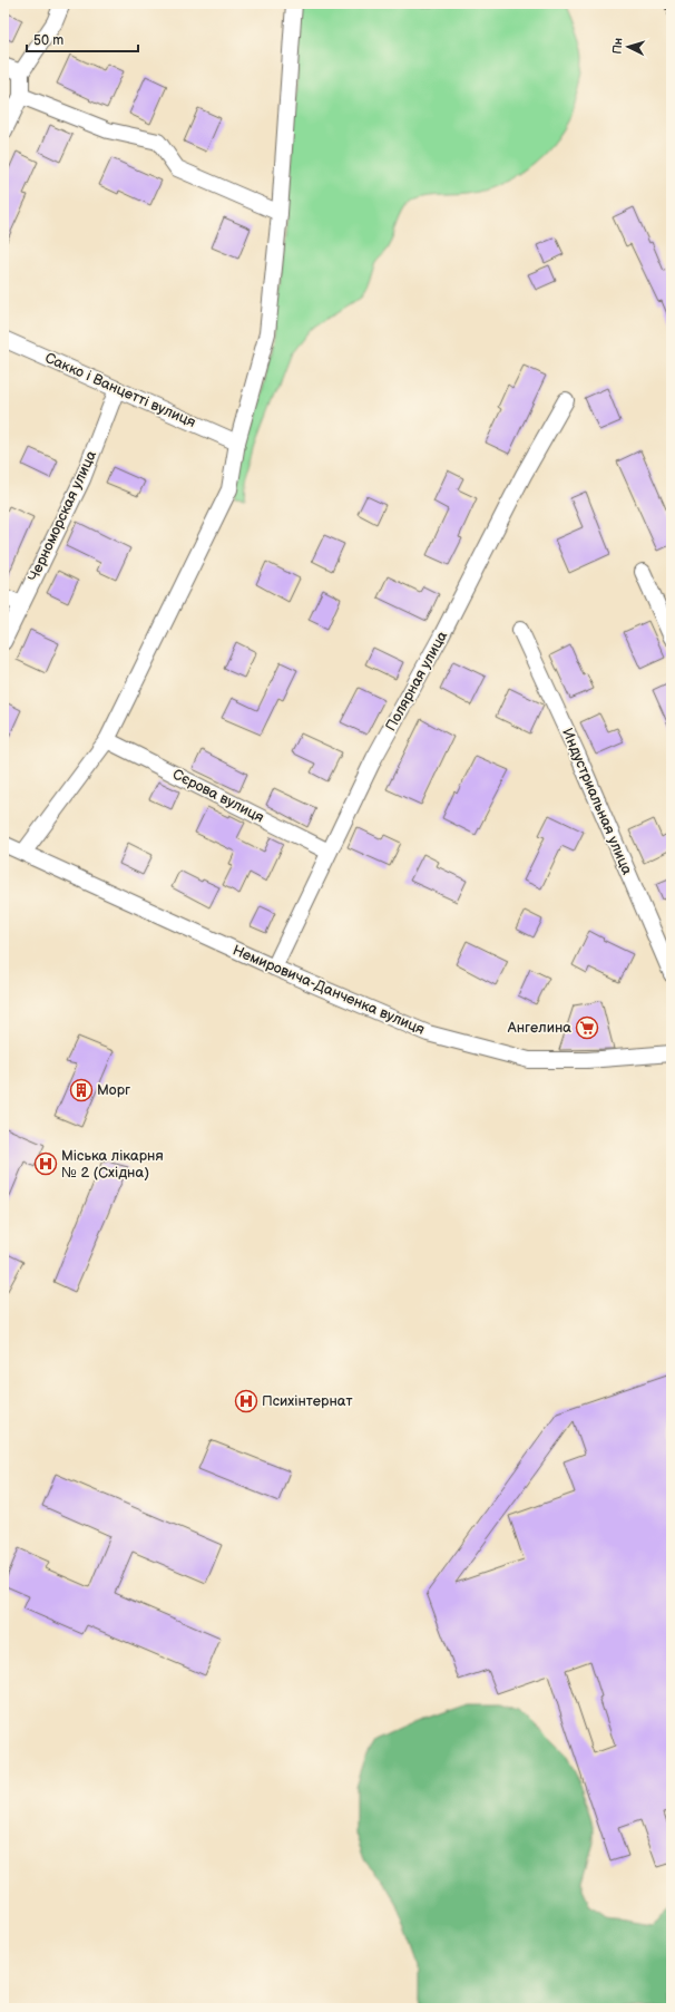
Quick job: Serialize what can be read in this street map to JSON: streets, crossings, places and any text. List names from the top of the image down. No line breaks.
{"streets":{"street":["Сакко і Ванцетті вулиця","Черноморская улица","Полярная улица","Сєрова вулиця","Индустриальная улица","Немировича-Данченка вулиця"]},"crossings":[["Сакко і Ванцетті вулиця","Черноморская улица"],["Полярная улица","Сєрова вулиця"],["Полярная улица","Немировича-Данченка вулиця"]],"places":{"supermarket":["Ангелина"],"building":["Морг"],"hospital":["Міська лікарня № 2 (Східна)","Психінтернат"]},"scale_bar":"50 m","north":"left"}
